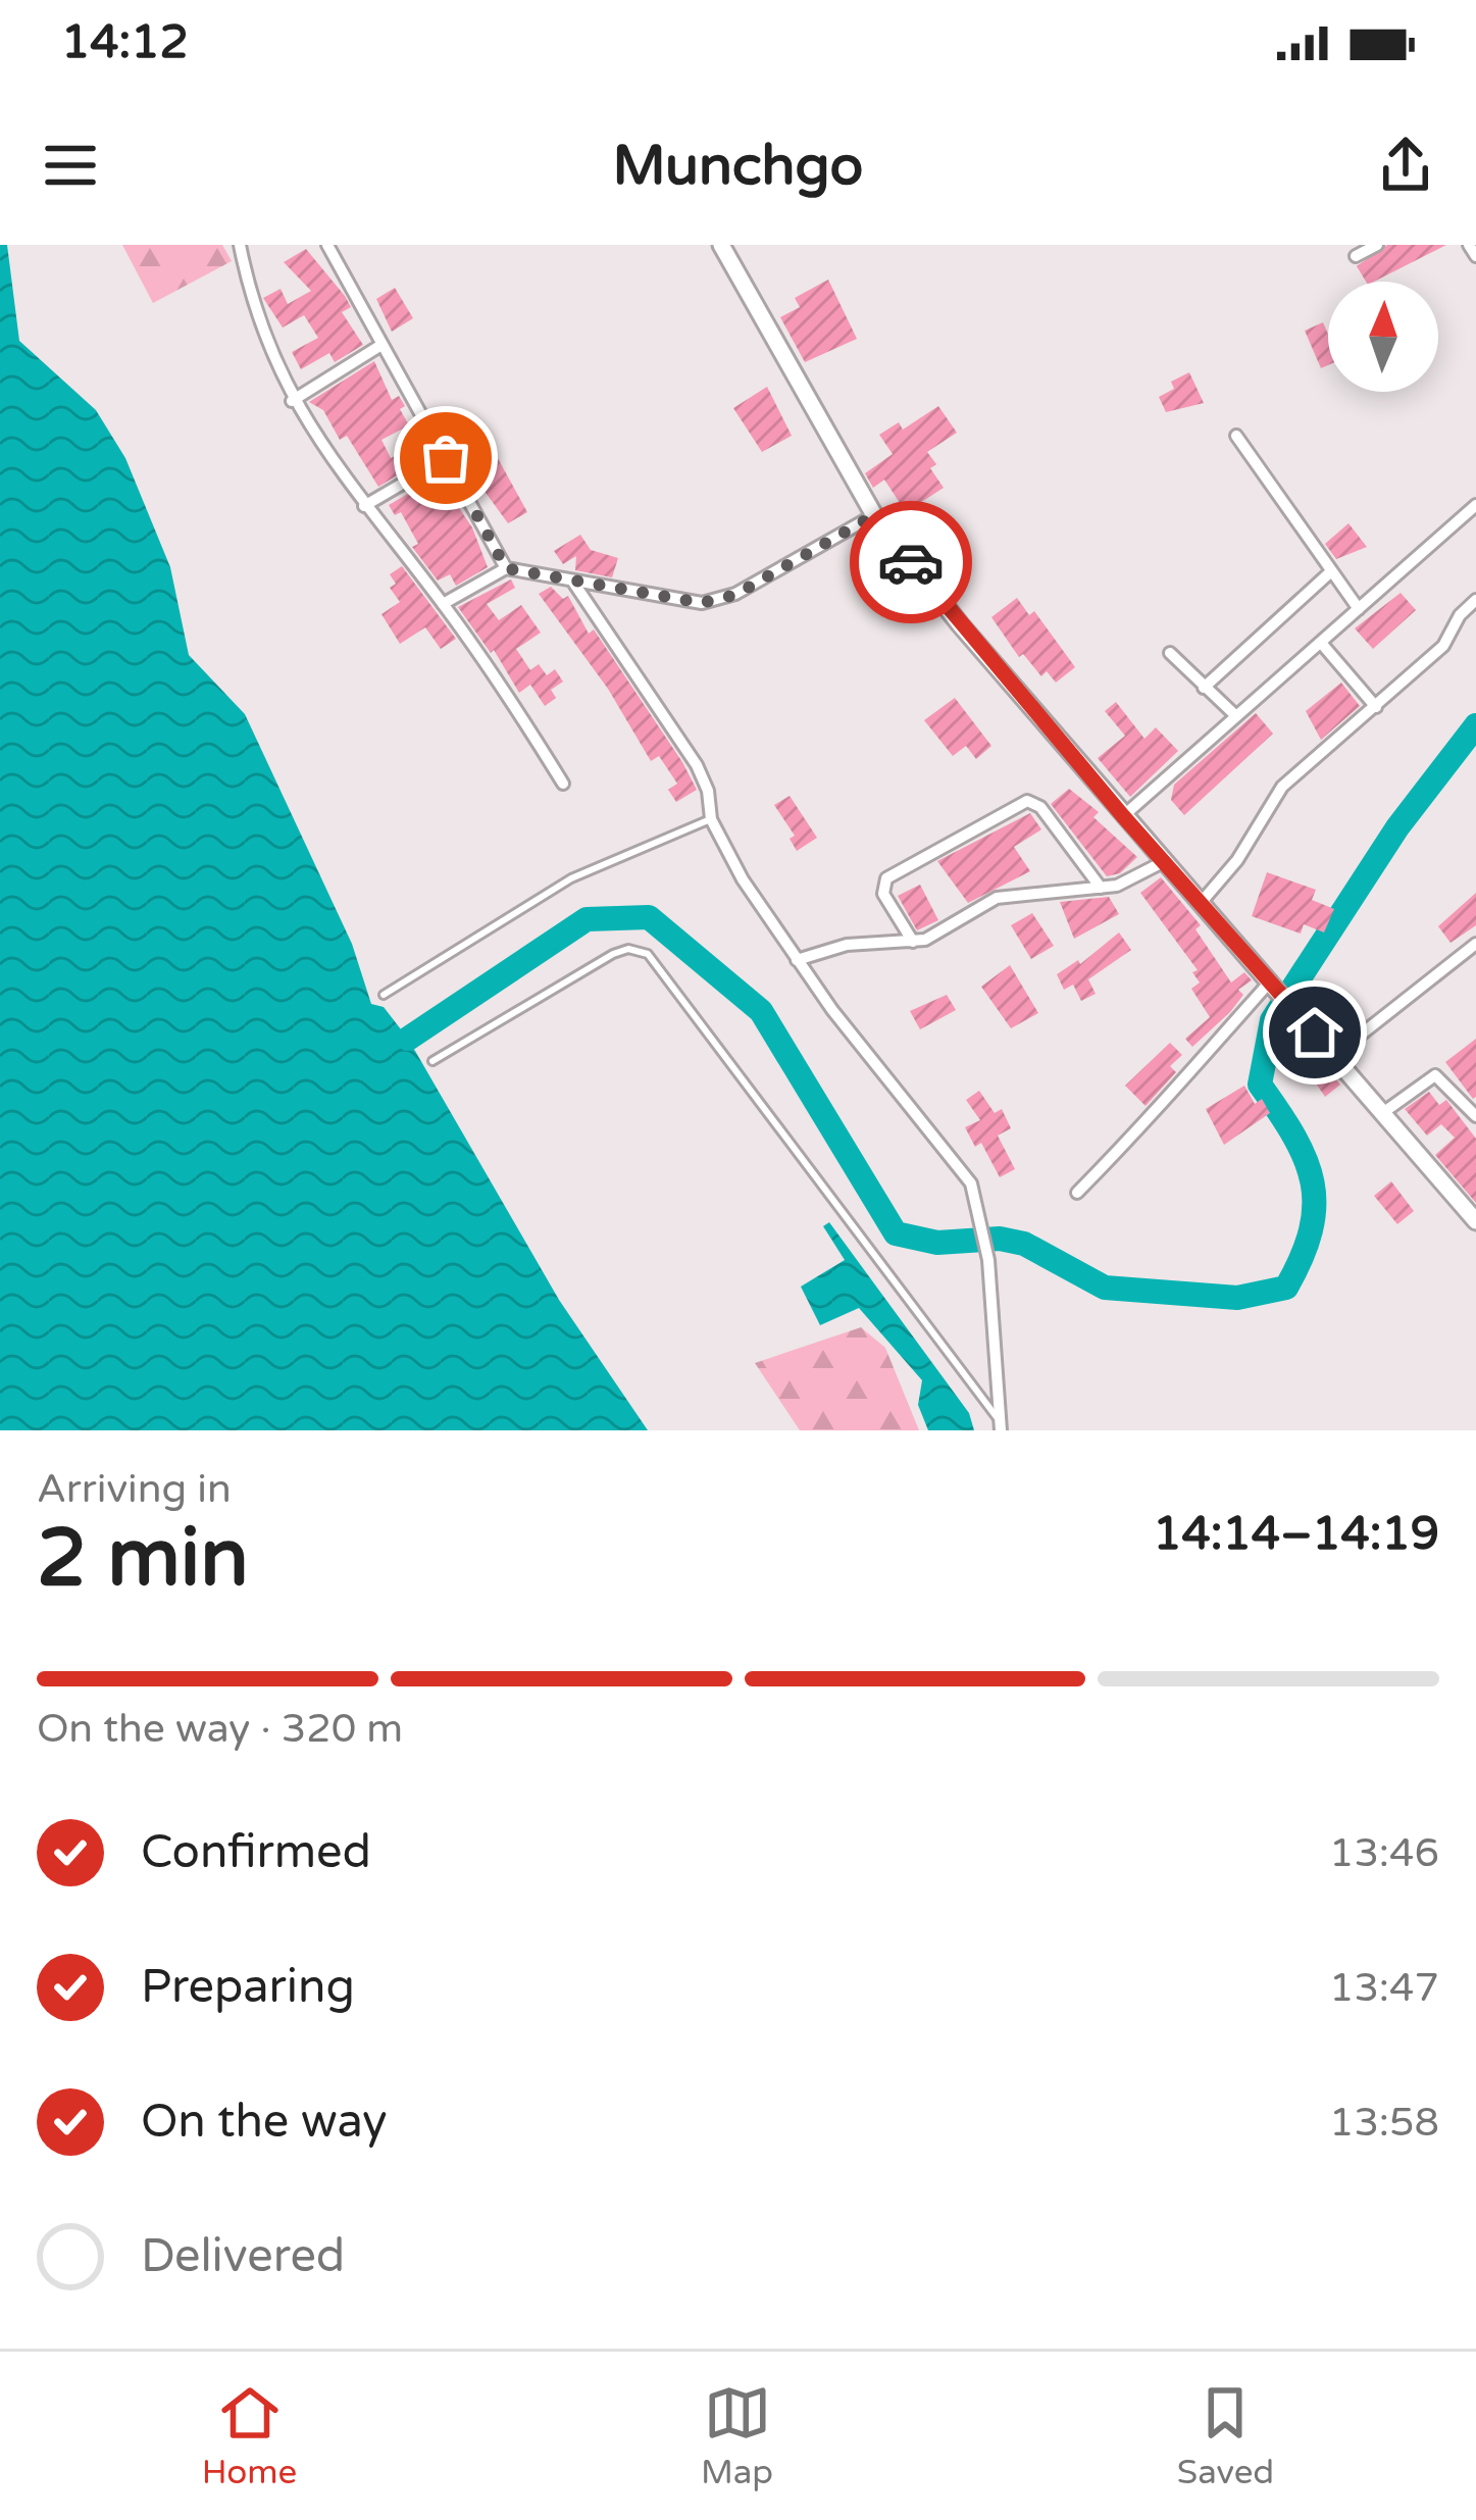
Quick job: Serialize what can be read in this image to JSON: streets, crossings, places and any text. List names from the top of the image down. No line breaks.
{"north":"top","page":{"status":"14:12","header":"Munchgo","heading":["2 min","Arriving in","14:14–14:19"],"bar":"On the way · 320 m","list":[["Confirmed","13:46"],["Preparing","13:47"],["On the way","13:58"],"Delivered"],"tabs":["Home","Map","Saved"]}}
